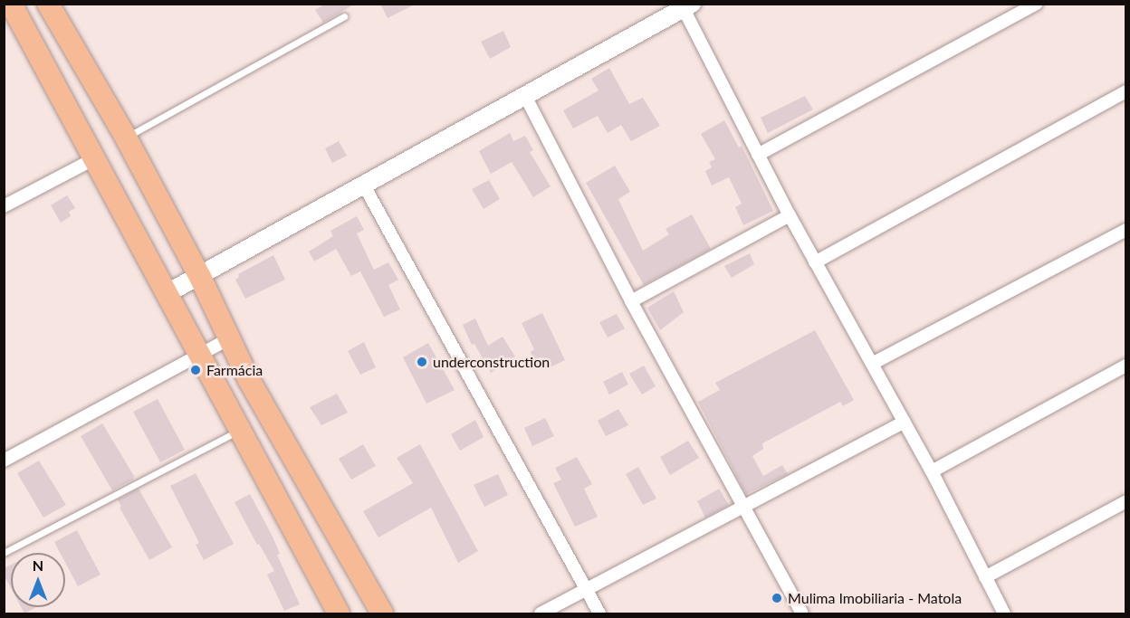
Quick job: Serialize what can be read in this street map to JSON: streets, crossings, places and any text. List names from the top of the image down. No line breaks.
{"places":["underconstruction","Farmácia","Mulima Imobiliaria - Matola"],"north":"top"}
